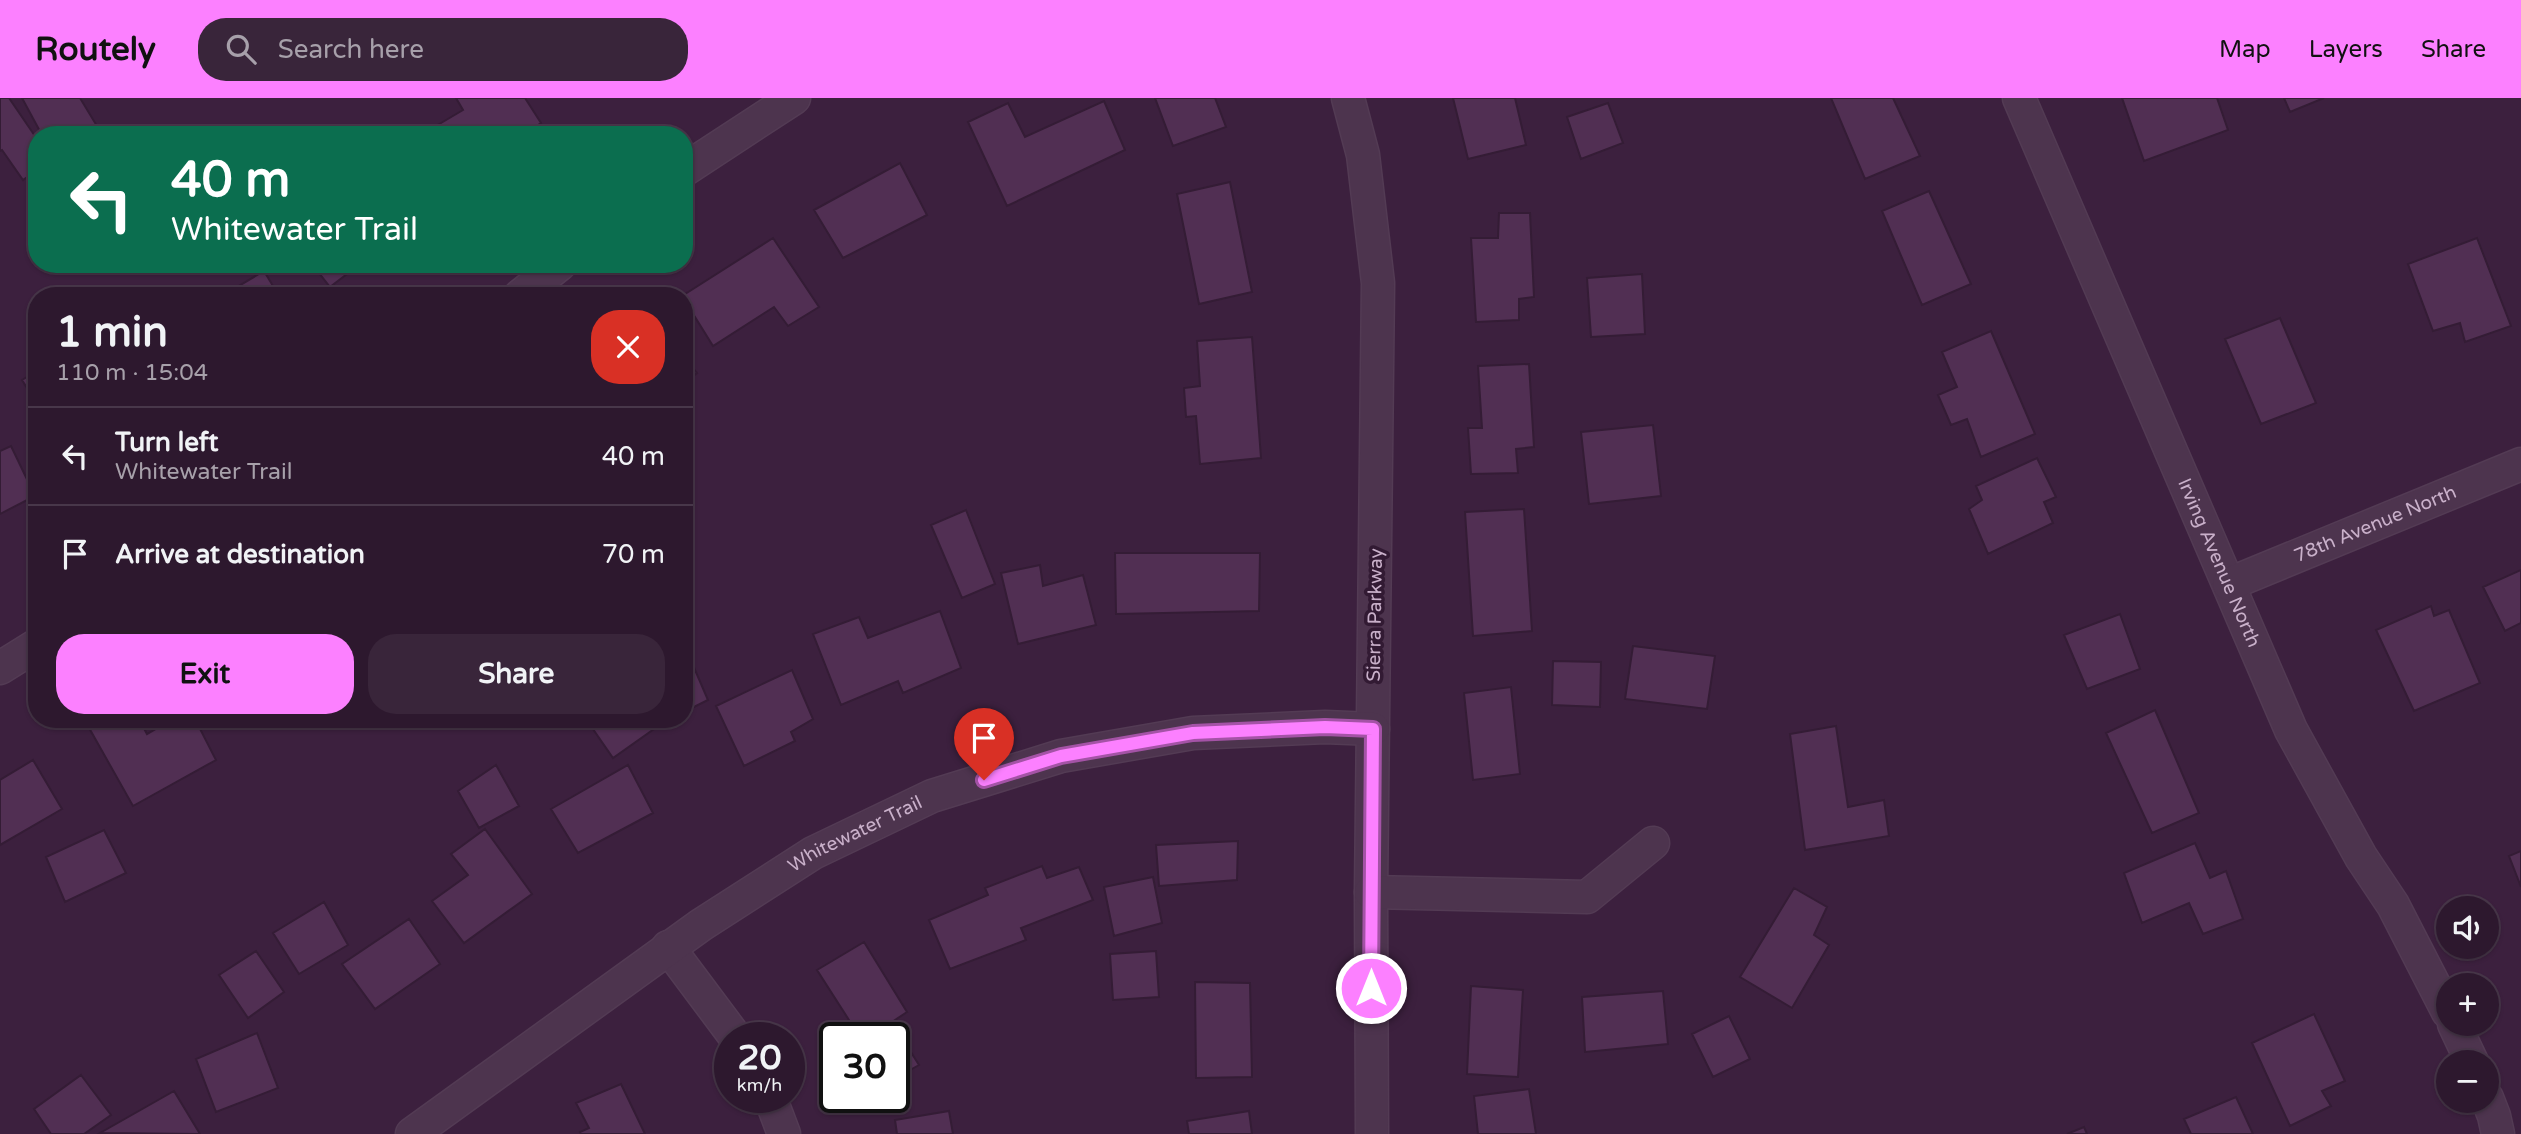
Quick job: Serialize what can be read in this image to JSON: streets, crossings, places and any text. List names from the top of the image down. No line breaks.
{"streets":{"street":["78th Avenue North","Irving Avenue North","Sierra Parkway","Whitewater Trail"]},"crossings":[["78th Avenue North","Irving Avenue North"],["Sierra Parkway","Whitewater Trail"]],"page":{"header":"Routely","search":"Search here","nav":["Map","Layers","Share"],"turn":["40 m","Whitewater Trail"],"heading":["1 min","110 m · 15:04"],"list":[{"name":"Turn left","note":"Whitewater Trail","value":"40 m"},{"name":"Arrive at destination","value":"70 m"}],"buttons":["Exit","Share"],"map_buttons":["+","−"],"speed":"20 km/h","limit":"30"}}
